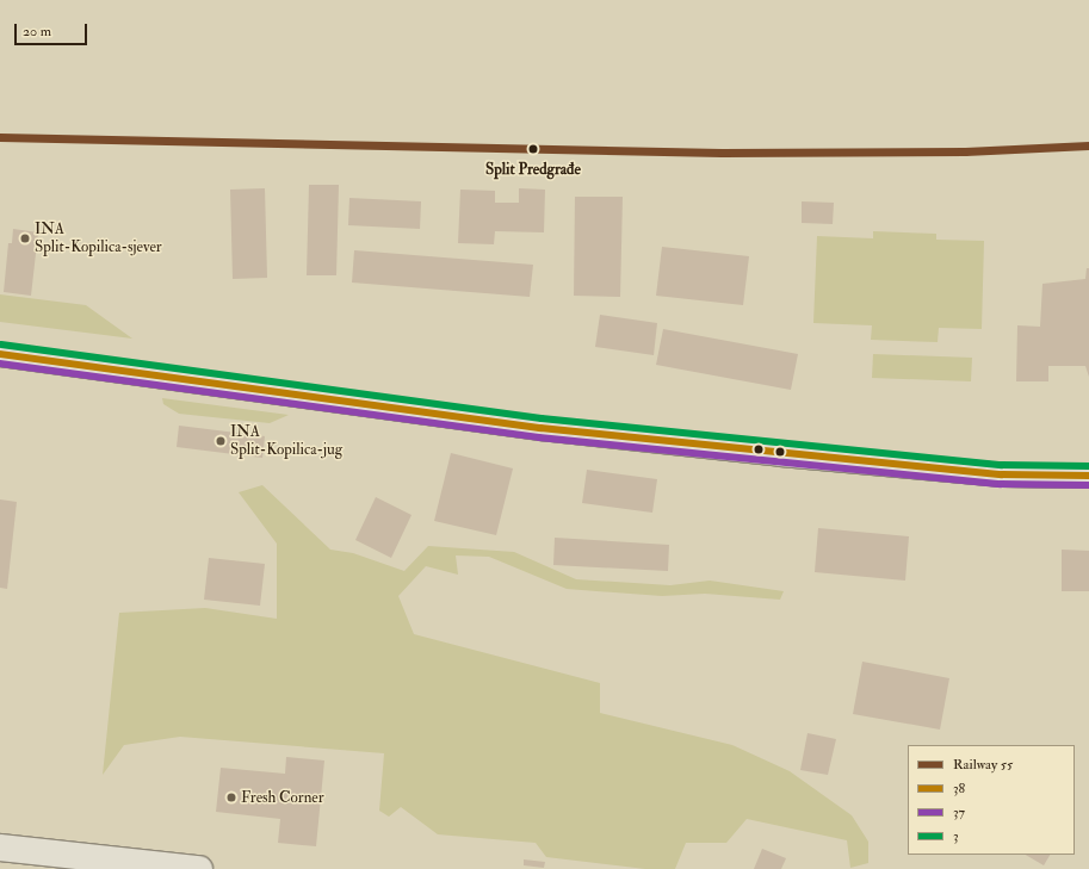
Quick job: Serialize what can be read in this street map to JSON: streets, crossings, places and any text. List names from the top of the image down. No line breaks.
{"places":["Split Predgrađe","INA Split-Kopilica-sjever","INA Split-Kopilica-jug","Fresh Corner"],"lines":["rail line 55","transit line 3","transit line 38","transit line 37"],"legend":["Railway 55","38","37","3"],"scale_bar":"20 m"}
